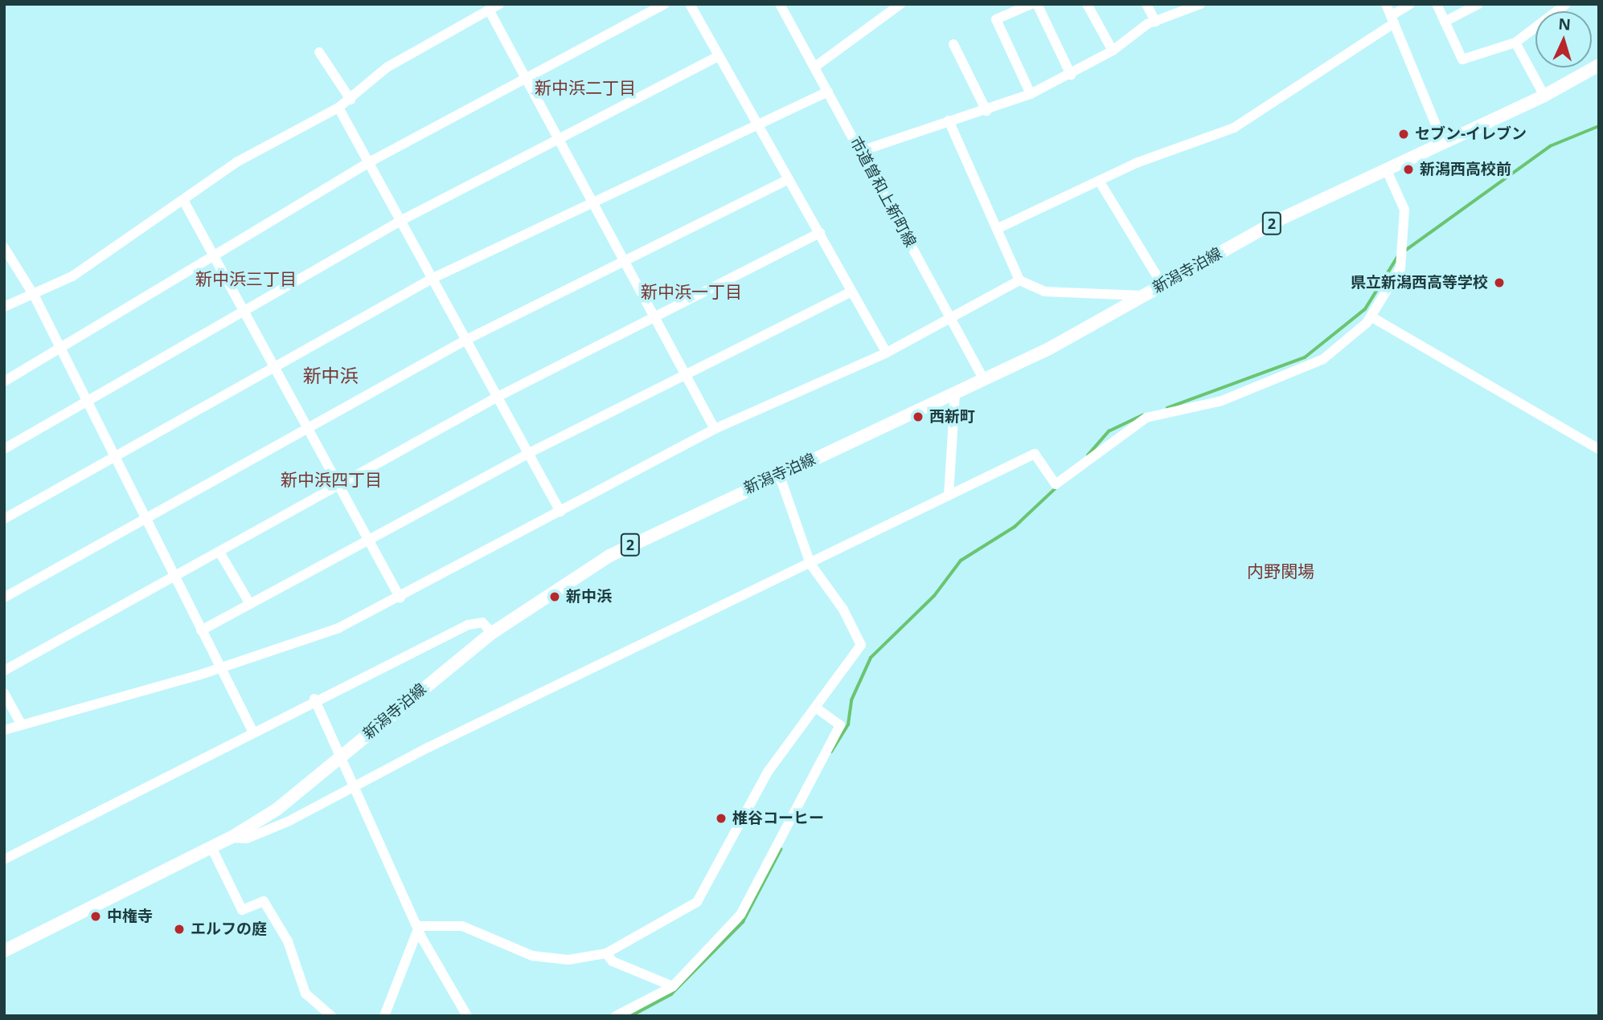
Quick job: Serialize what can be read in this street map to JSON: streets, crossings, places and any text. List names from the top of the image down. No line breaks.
{"streets":{"main road":["2","新潟寺泊線"],"street":["市道曽和上新町線"]},"crossings":[["市道曽和上新町線","新潟寺泊線"]],"districts":["新中浜二丁目","新中浜三丁目","新中浜一丁目","新中浜","新中浜四丁目","内野関場"],"places":["セブン-イレブン","新潟西高校前","県立新潟西高等学校","西新町","新中浜","椎谷コーヒー","中権寺","エルフの庭"],"north":"top"}
